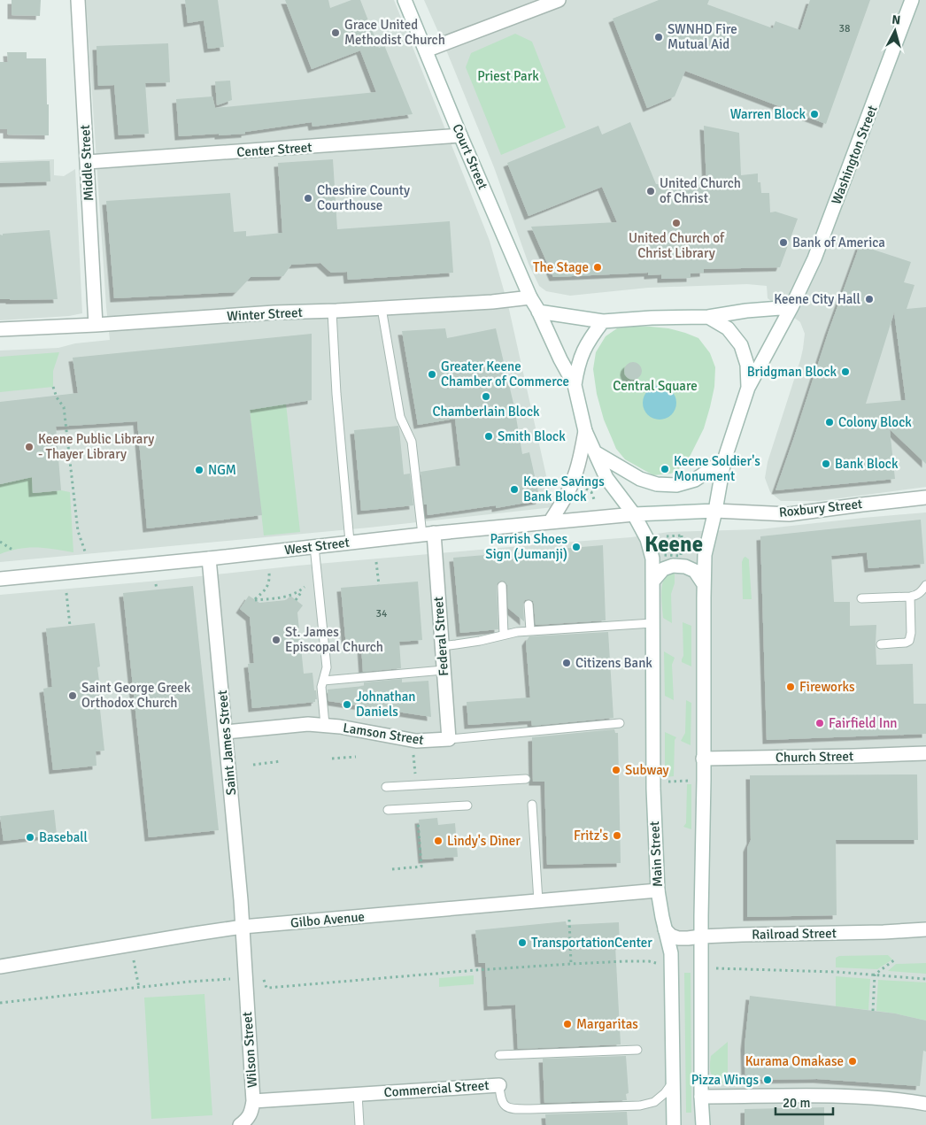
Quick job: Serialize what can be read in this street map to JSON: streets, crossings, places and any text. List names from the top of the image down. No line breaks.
{"streets":{"street":["Center Street","Washington Street","Court Street","Middle Street","Winter Street","Roxbury Street","West Street","Federal Street","Lamson Street","Saint James Street","Church Street","Main Street","Gilbo Avenue","Railroad Street","Wilson Street","Commercial Street"]},"crossings":[["Center Street","Court Street"],["Center Street","Middle Street"],["Court Street","Winter Street"],["Middle Street","Winter Street"],["West Street","Federal Street"],["West Street","Saint James Street"],["West Street","Main Street"],["Federal Street","Lamson Street"],["Lamson Street","Saint James Street"],["Saint James Street","Gilbo Avenue"],["Saint James Street","Wilson Street"],["Main Street","Gilbo Avenue"],["Main Street","Railroad Street"],["Main Street","Commercial Street"],["Wilson Street","Commercial Street"]],"districts":["Keene"],"parks":["Priest Park","Central Square"],"places":["Grace United Methodist Church","SWNHD Fire Mutual Aid","Warren Block","United Church of Christ","Cheshire County Courthouse","United Church of Christ Library","Bank of America","The Stage","Keene City Hall","Bridgman Block","Greater Keene Chamber of Commerce","Chamberlain Block","Colony Block","Smith Block","Keene Public Library - Thayer Library","Bank Block","Keene Soldier's Monument","NGM","Keene Savings Bank Block","Parrish Shoes Sign (Jumanji)","St. James Episcopal Church","Citizens Bank","Fireworks","Saint George Greek Orthodox Church","Johnathan Daniels","Fairfield Inn","Subway","Fritz's","Baseball","Lindy's Diner","TransportationCenter","Margaritas","Kurama Omakase","Pizza Wings"],"house_numbers":["38","34"],"scale_bar":"20 m","north":"top"}
